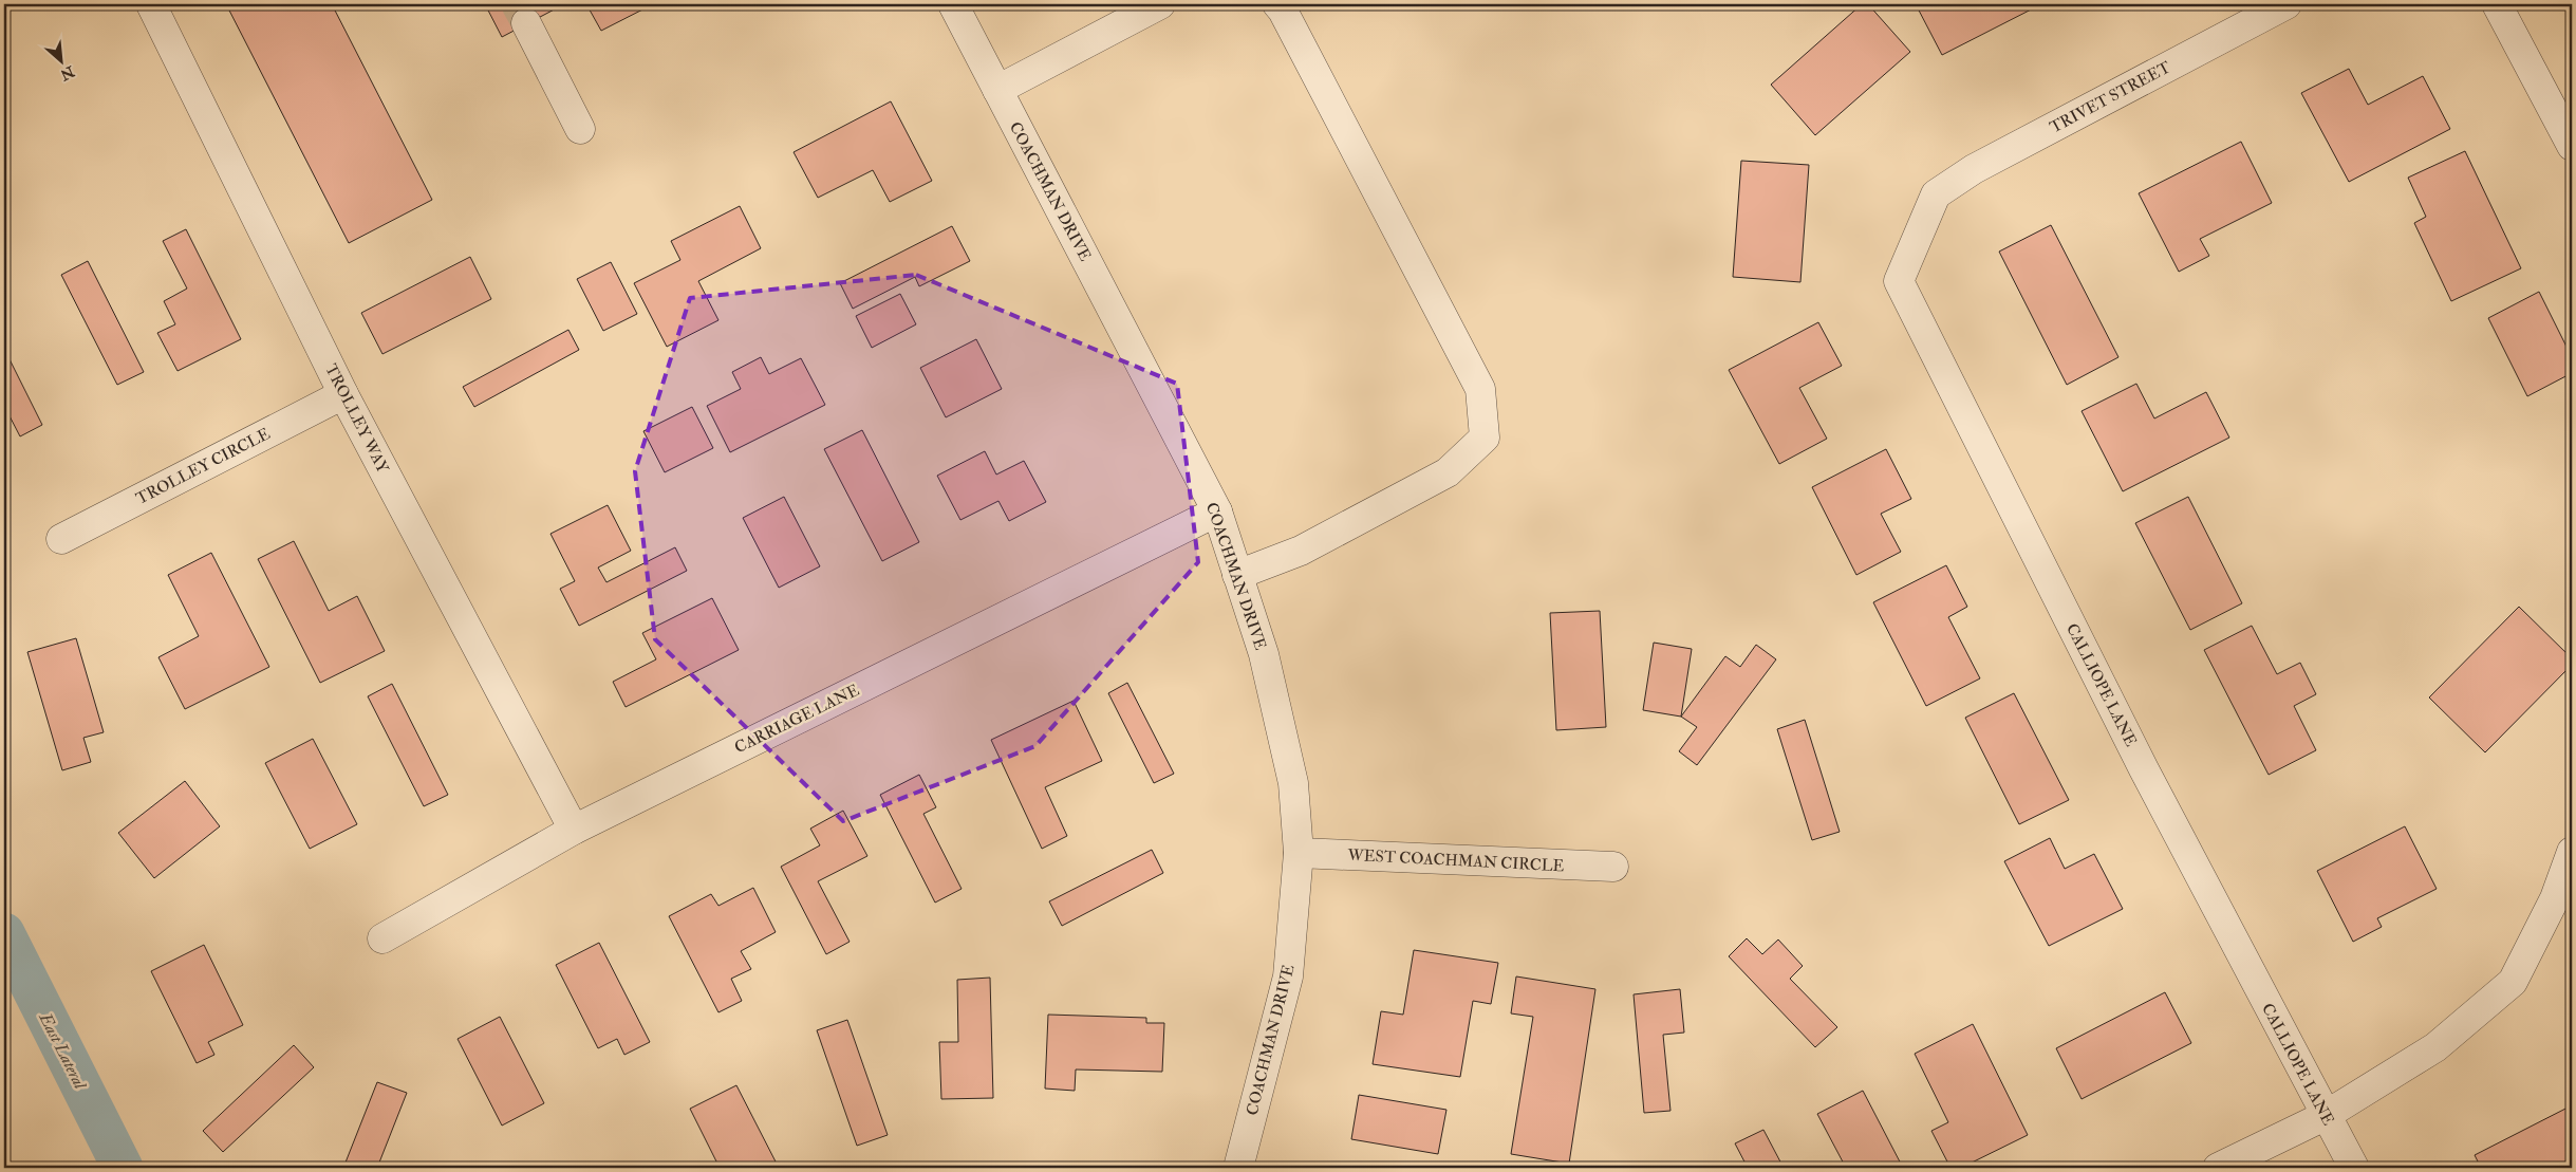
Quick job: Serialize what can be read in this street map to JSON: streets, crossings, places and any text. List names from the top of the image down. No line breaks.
{"streets":{"street":["TRIVET STREET","COACHMAN DRIVE","TROLLEY WAY","TROLLEY CIRCLE","CALLIOPE LANE","CARRIAGE LANE","WEST COACHMAN CIRCLE"]},"crossings":[["TRIVET STREET","CALLIOPE LANE"],["COACHMAN DRIVE","CARRIAGE LANE"],["COACHMAN DRIVE","WEST COACHMAN CIRCLE"],["TROLLEY WAY","TROLLEY CIRCLE"],["TROLLEY WAY","CARRIAGE LANE"]],"water":["East Lateral"],"north":"bottom right"}
